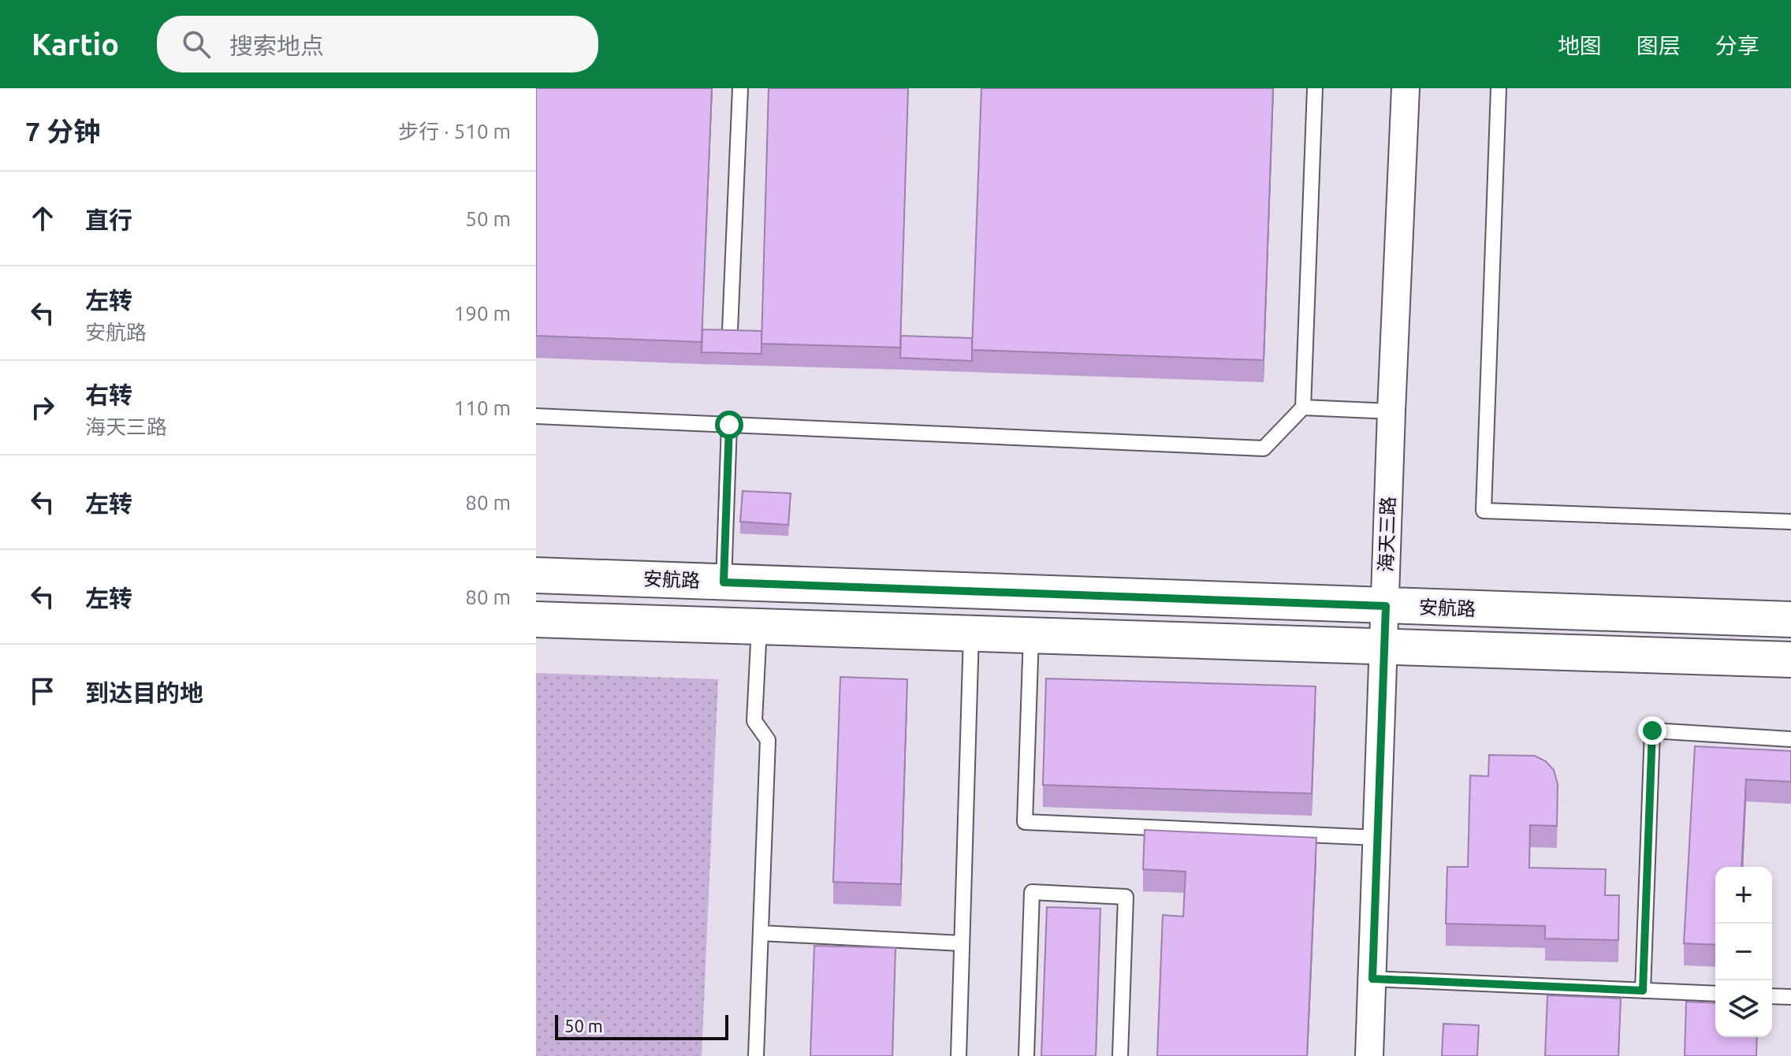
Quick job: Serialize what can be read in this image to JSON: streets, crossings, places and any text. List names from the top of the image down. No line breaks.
{"streets":{"street":["海天三路","安航路"]},"crossings":[["海天三路","安航路"]],"scale_bar":"50 m","page":{"header":"Kartio","search":"搜索地点","nav":["地图","图层","分享"],"heading":["7 分钟","步行 · 510 m"],"list":[["直行","50 m"],["左转","安航路","190 m"],["右转","海天三路","110 m"],["左转","80 m"],["左转","80 m"],"到达目的地"],"map_buttons":["+","−"],"scale":"50 m"}}
